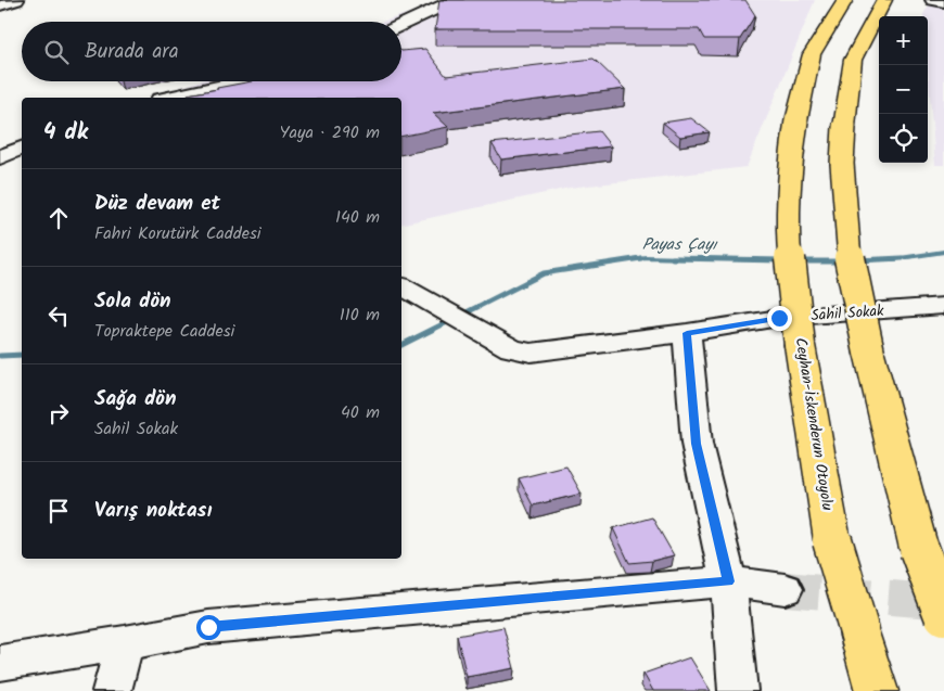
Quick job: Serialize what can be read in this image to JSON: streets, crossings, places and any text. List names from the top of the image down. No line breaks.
{"streets":{"highway":["Ceyhan-İskenderun Otoyolu"],"street":["Sahil Sokak"]},"water":["Payas Çayı"],"page":{"map_buttons":["+","−"],"search":"Burada ara","heading":["4 dk","Yaya · 290 m"],"list":[["Düz devam et","Fahri Korutürk Caddesi","140 m"],["Sola dön","Topraktepe Caddesi","110 m"],["Sağa dön","Sahil Sokak","40 m"],"Varış noktası"]}}
